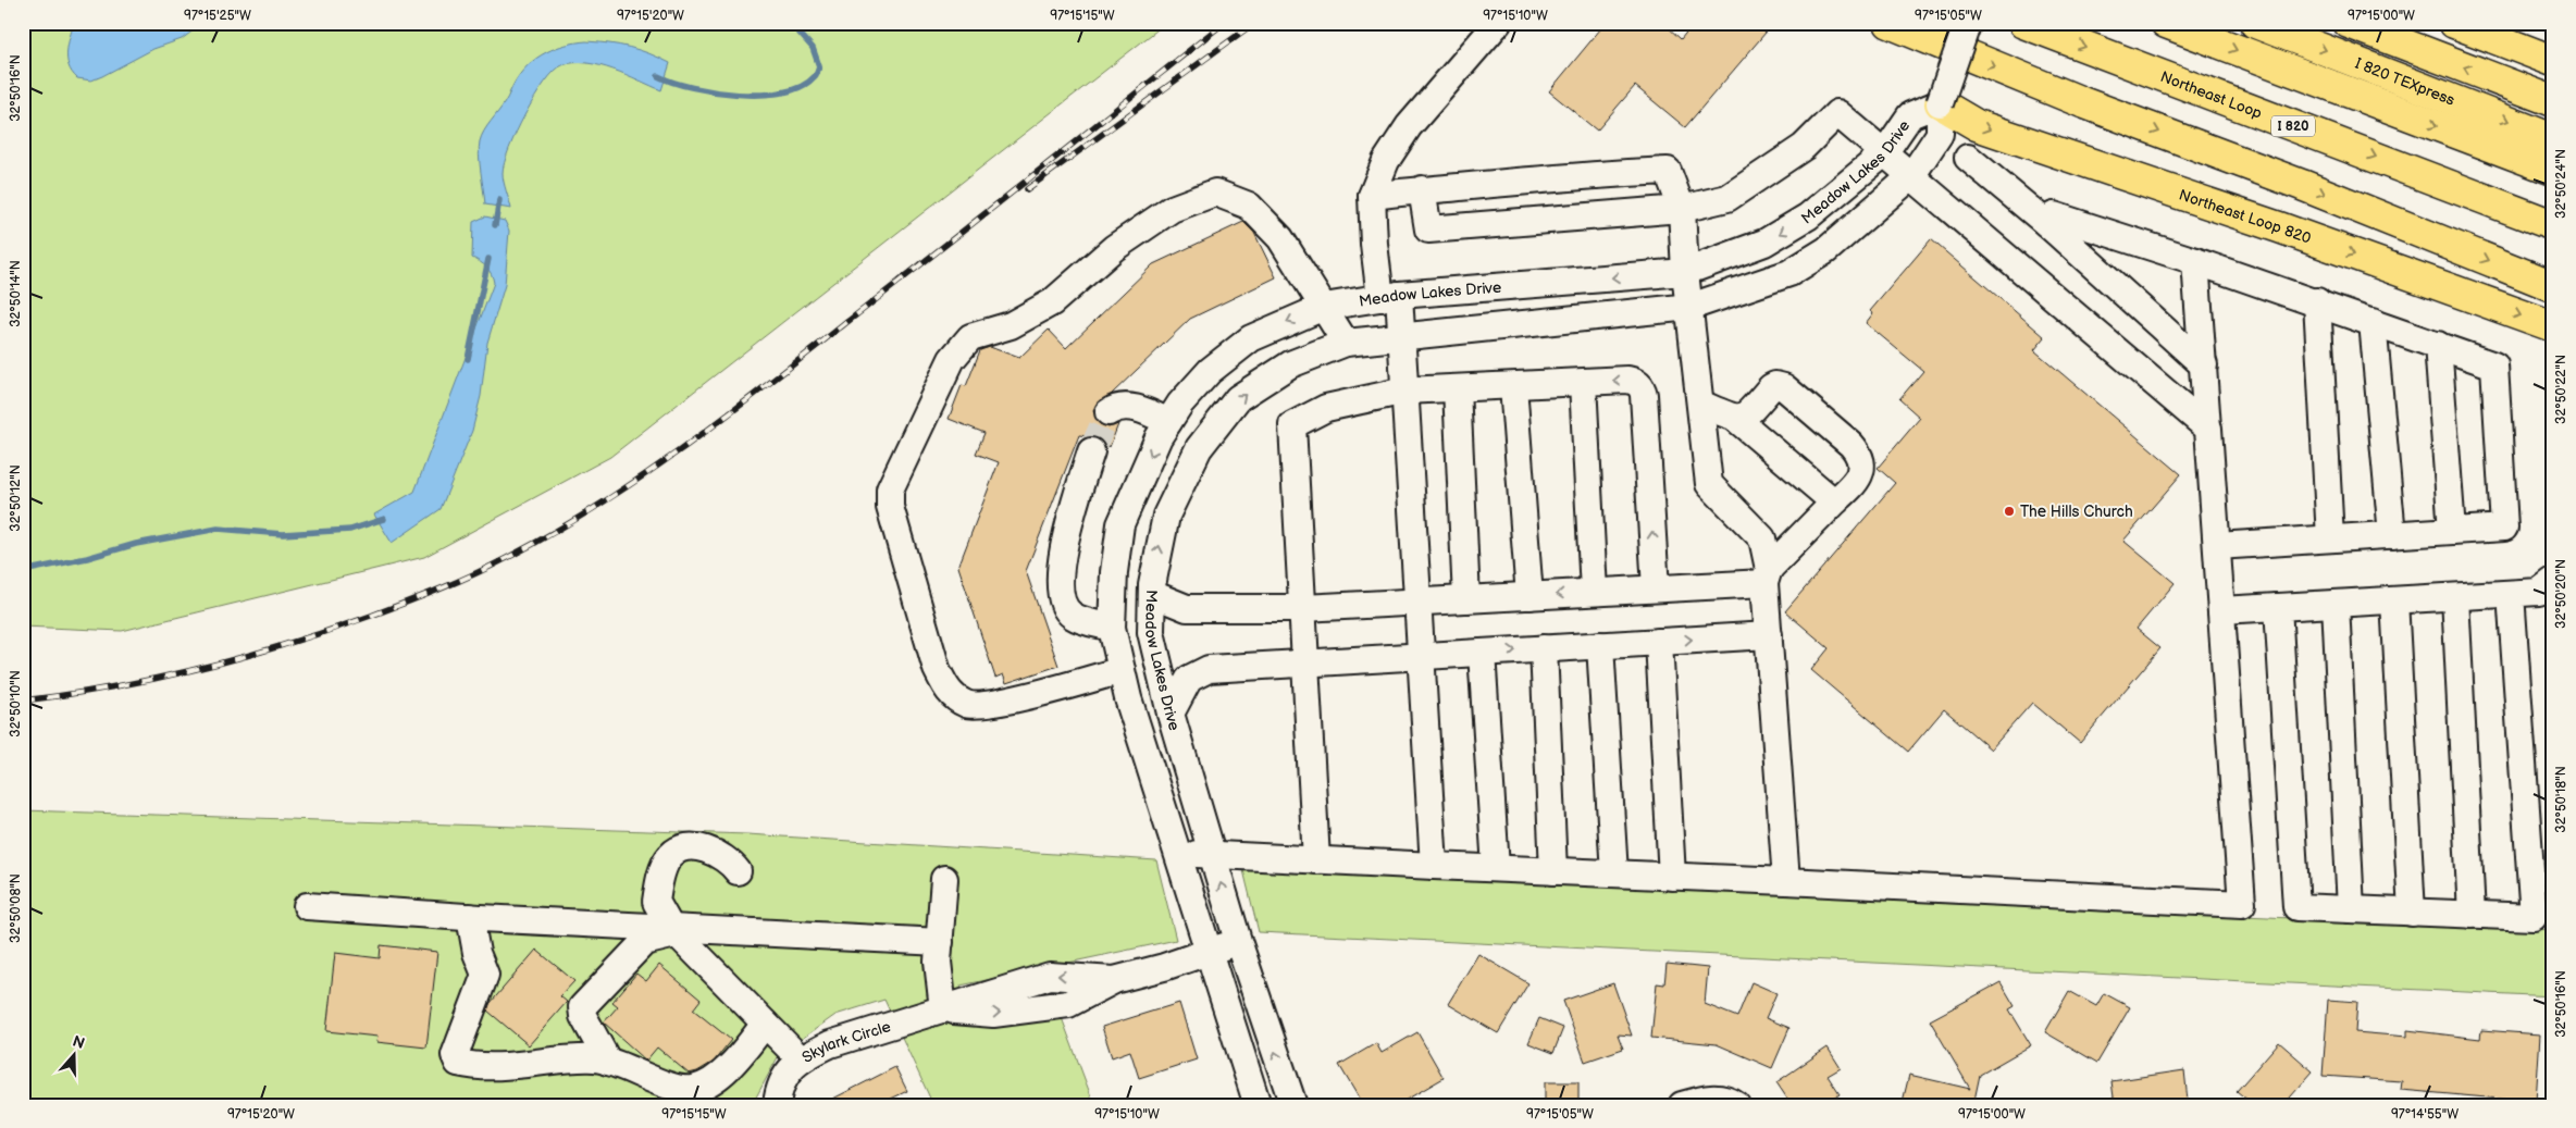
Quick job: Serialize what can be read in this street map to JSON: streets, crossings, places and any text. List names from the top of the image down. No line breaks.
{"streets":{"main road":["I 820 TEXpress","Northeast Loop","I 820","Northeast Loop 820"],"street":["Meadow Lakes Drive","Skylark Circle"]},"crossings":[["Meadow Lakes Drive","Northeast Loop 820"],["Meadow Lakes Drive","Skylark Circle"]],"places":["The Hills Church"],"north":"top","coordinates":["97°15'25\"W","97°15'20\"W","97°15'15\"W","97°15'10\"W","97°15'05\"W","97°15'00\"W","32°50'16\"N","32°50'24\"N","32°50'14\"N","32°50'22\"N","32°50'12\"N","32°50'20\"N","32°50'10\"N","32°50'18\"N","32°50'08\"N","97°14'55\"W"]}
